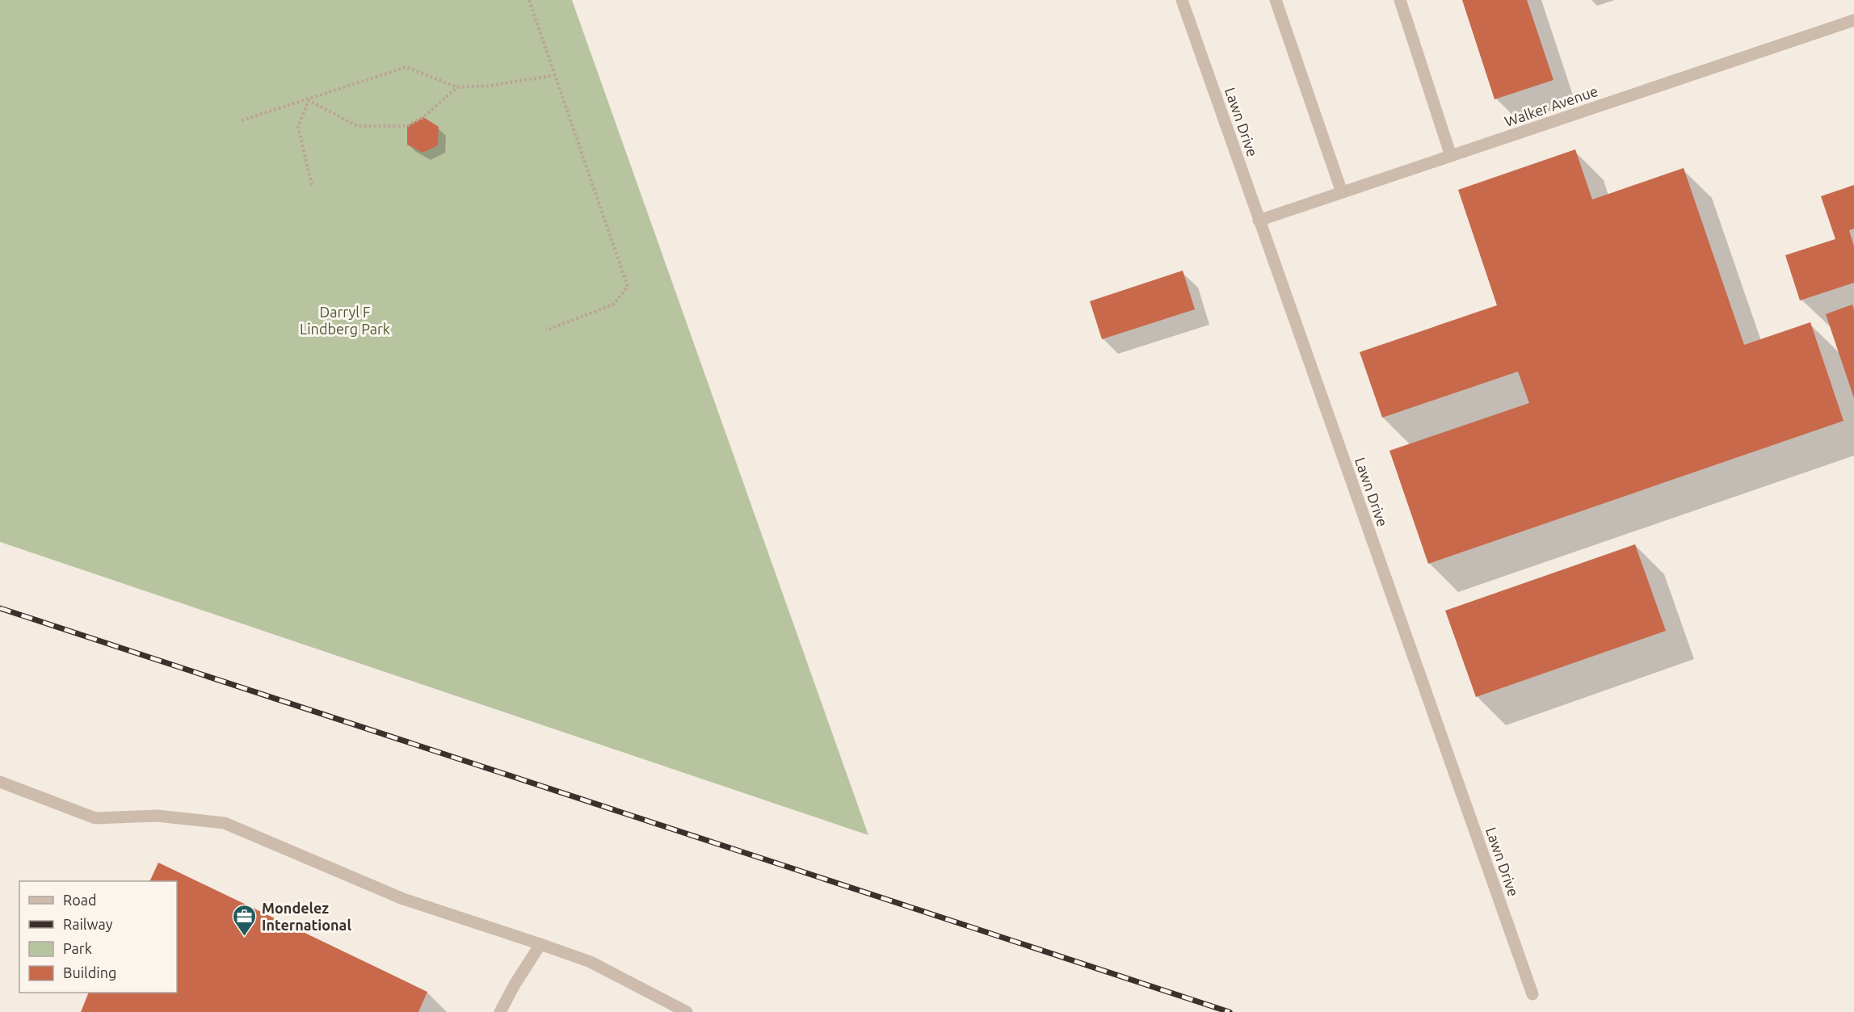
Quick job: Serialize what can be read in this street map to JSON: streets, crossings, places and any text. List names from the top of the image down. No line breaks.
{"streets":{"street":["Walker Avenue","Lawn Drive"]},"crossings":[["Walker Avenue","Lawn Drive"]],"parks":["Darryl F Lindberg Park"],"places":{"office":["Mondelez International"]},"legend":["Road","Railway","Park","Building"]}
